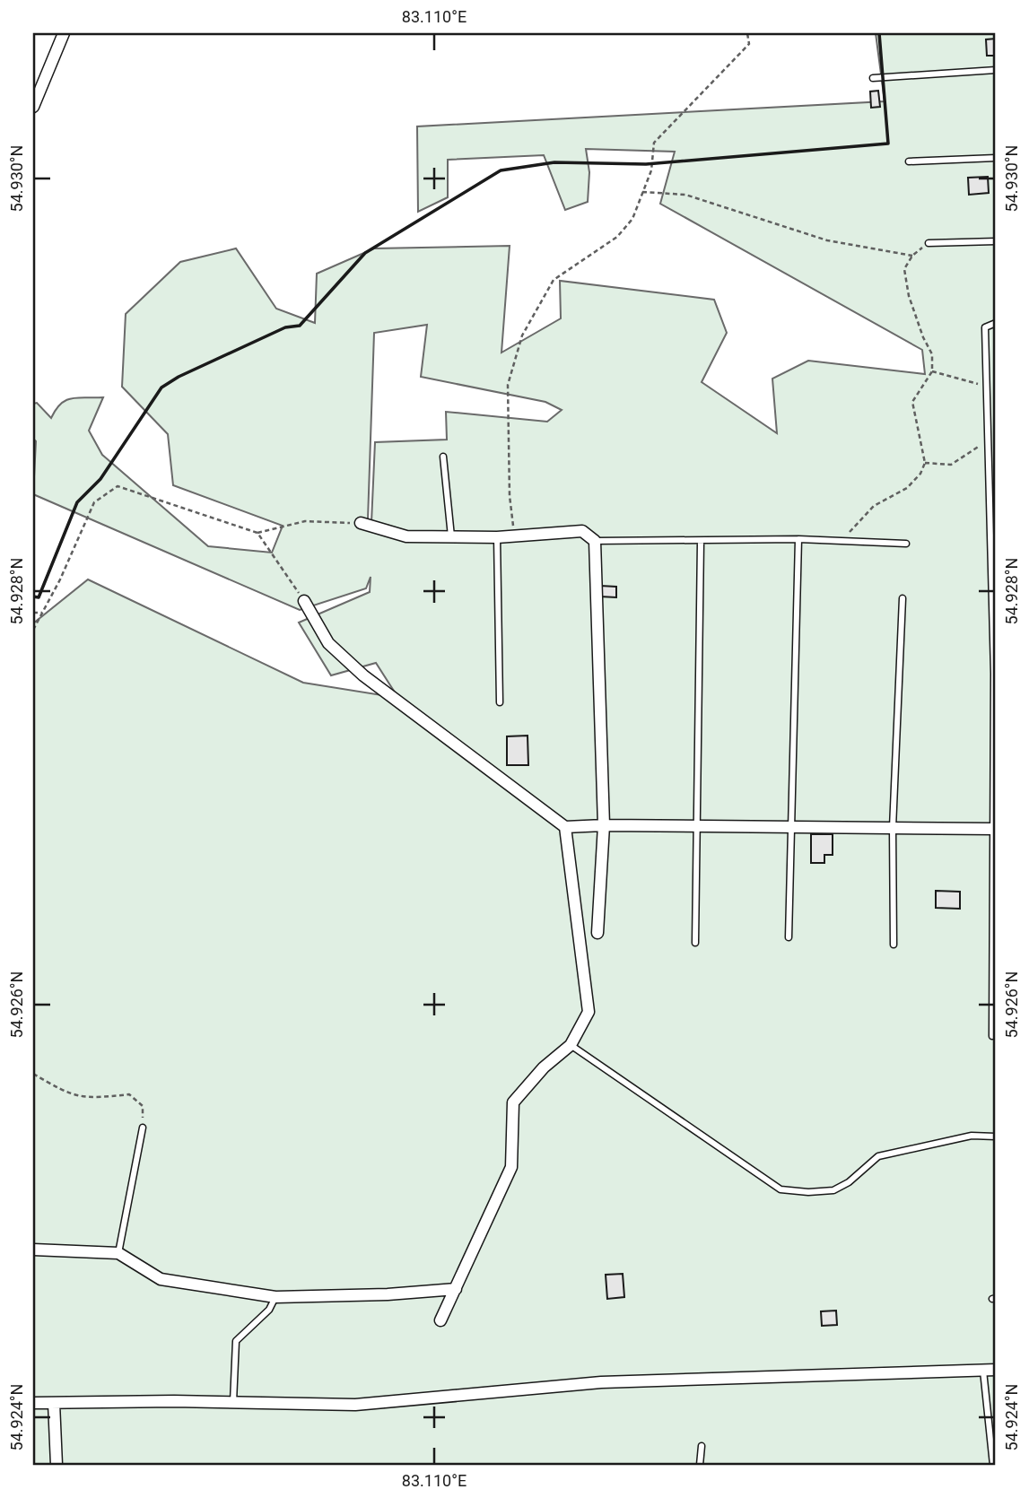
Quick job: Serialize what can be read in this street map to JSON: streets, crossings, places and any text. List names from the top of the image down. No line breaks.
{"coordinates":["83.110°E","54.930°N","54.928°N","54.926°N","54.924°N"]}
